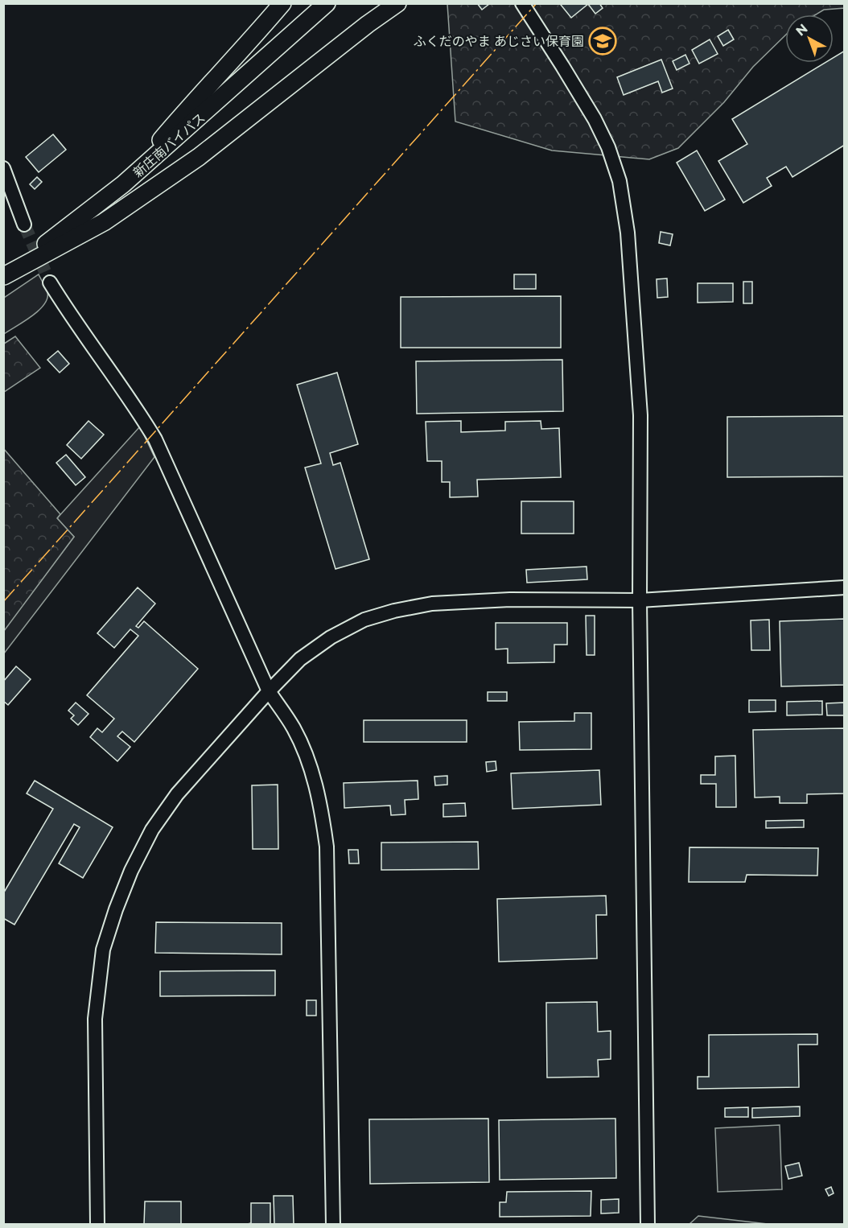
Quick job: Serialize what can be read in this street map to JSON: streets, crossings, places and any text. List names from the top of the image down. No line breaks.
{"streets":{"highway":["新庄南バイパス"]},"places":{"school or university":["ふくだのやま あじさい保育園"]},"north":"top left"}
